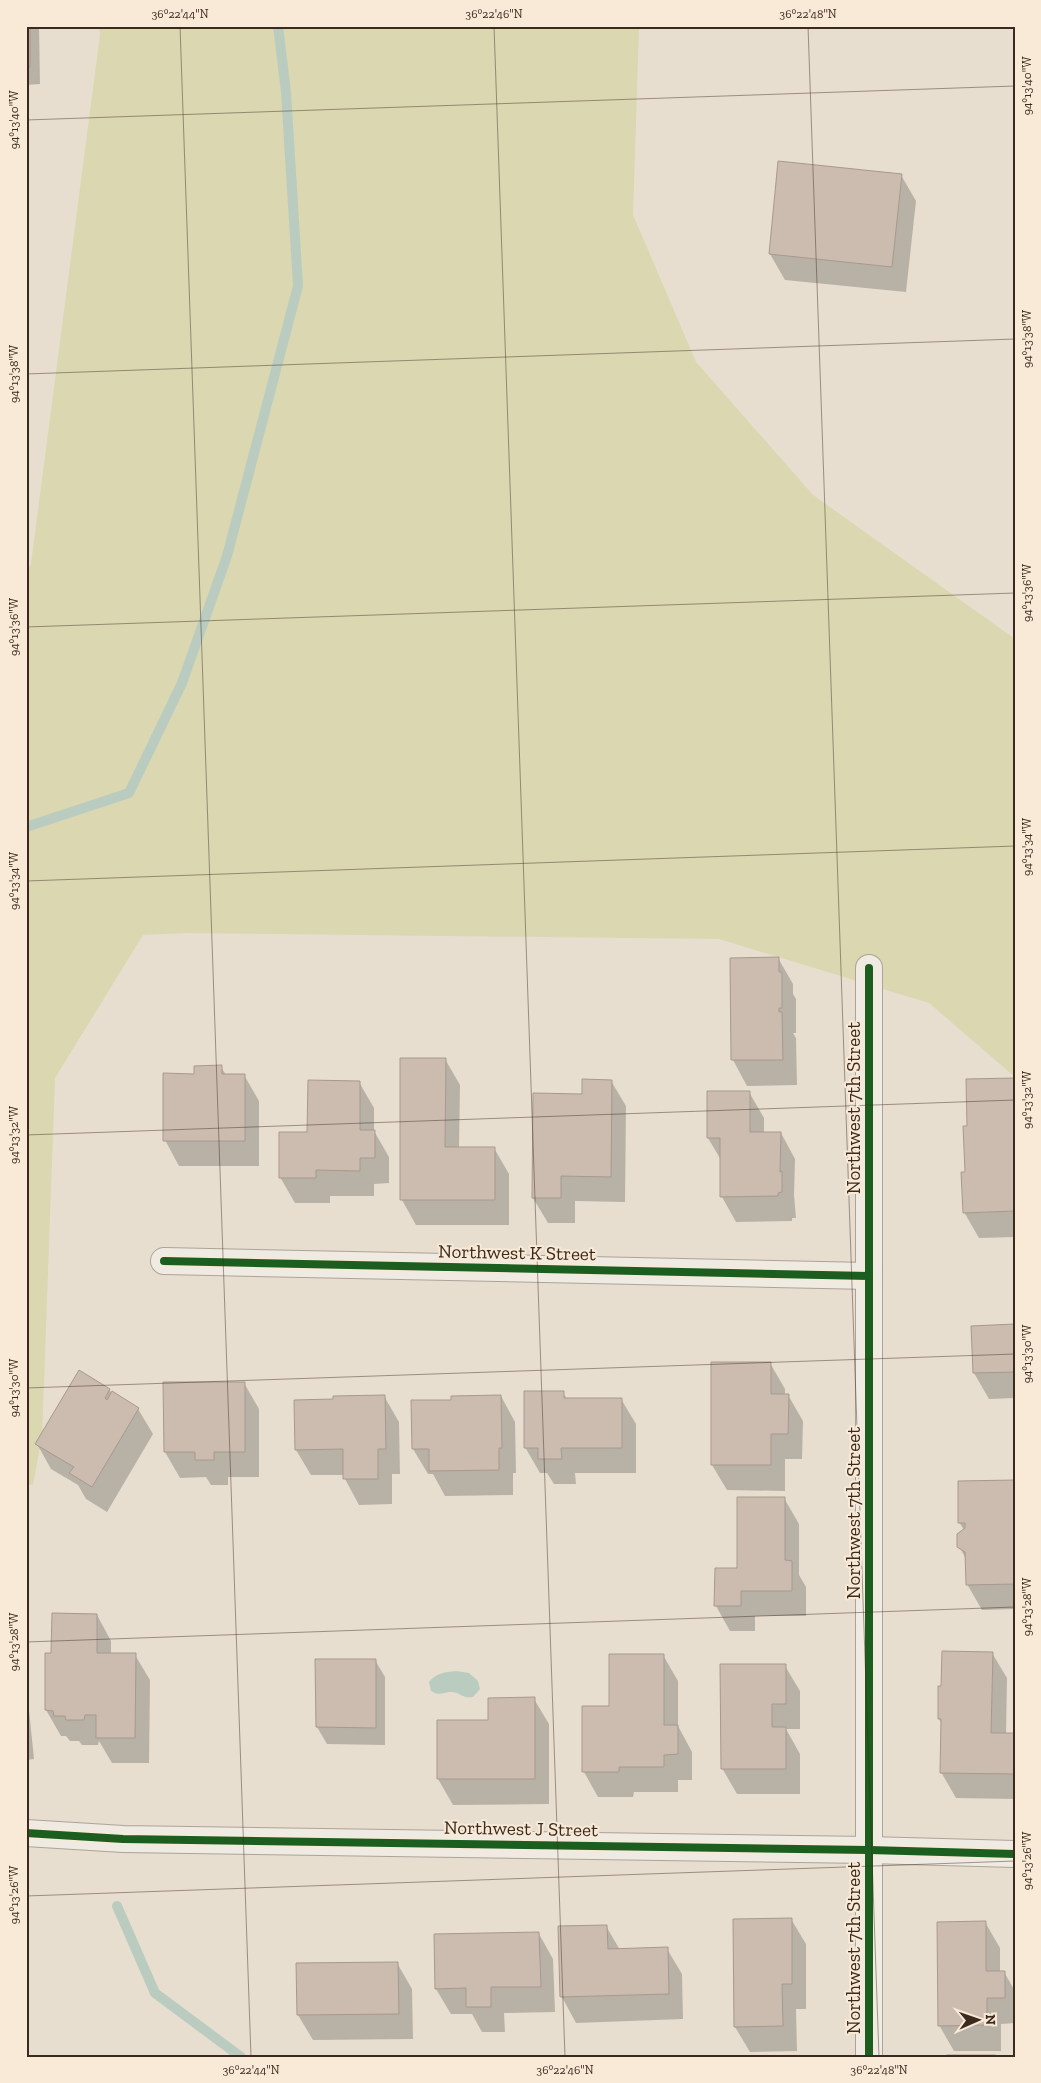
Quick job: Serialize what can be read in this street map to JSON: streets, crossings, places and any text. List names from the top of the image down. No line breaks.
{"streets":{"street":["Northwest 7th Street","Northwest K Street","Northwest J Street"]},"crossings":[["Northwest 7th Street","Northwest K Street"],["Northwest 7th Street","Northwest J Street"]],"north":"right","coordinates":["36°22'44\"N","36°22'46\"N","36°22'48\"N","94°13'40\"W","94°13'38\"W","94°13'36\"W","94°13'34\"W","94°13'32\"W","94°13'30\"W","94°13'28\"W","94°13'26\"W"]}
